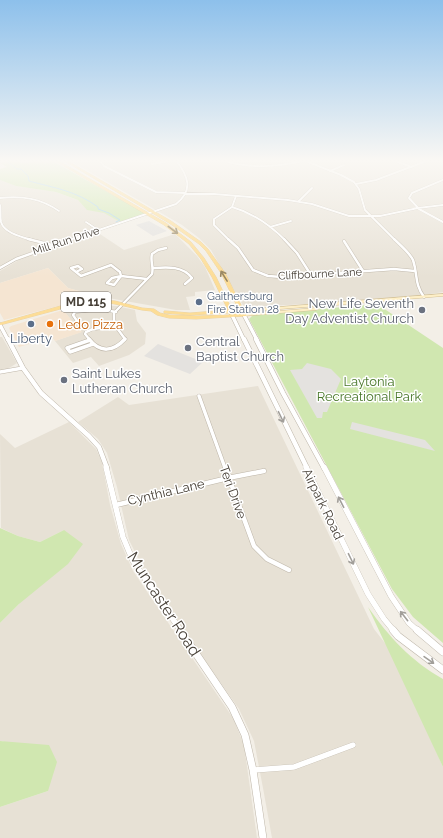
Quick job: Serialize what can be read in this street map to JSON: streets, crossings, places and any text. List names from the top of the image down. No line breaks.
{"streets":{"main road":["MD 115"],"street":["Mill Run Drive","Cliffbourne Lane","Cynthia Lane","Teri Drive","Airpark Road","Muncaster Road"]},"crossings":[["MD 115","Airpark Road"],["MD 115","Muncaster Road"],["Cynthia Lane","Teri Drive"],["Cynthia Lane","Muncaster Road"]],"parks":["Laytonia Recreational Park"],"places":["Gaithersburg Fire Station 28","New Life Seventh Day Adventist Church","Liberty","Ledo Pizza","Central Baptist Church","Saint Lukes Lutheran Church"]}
